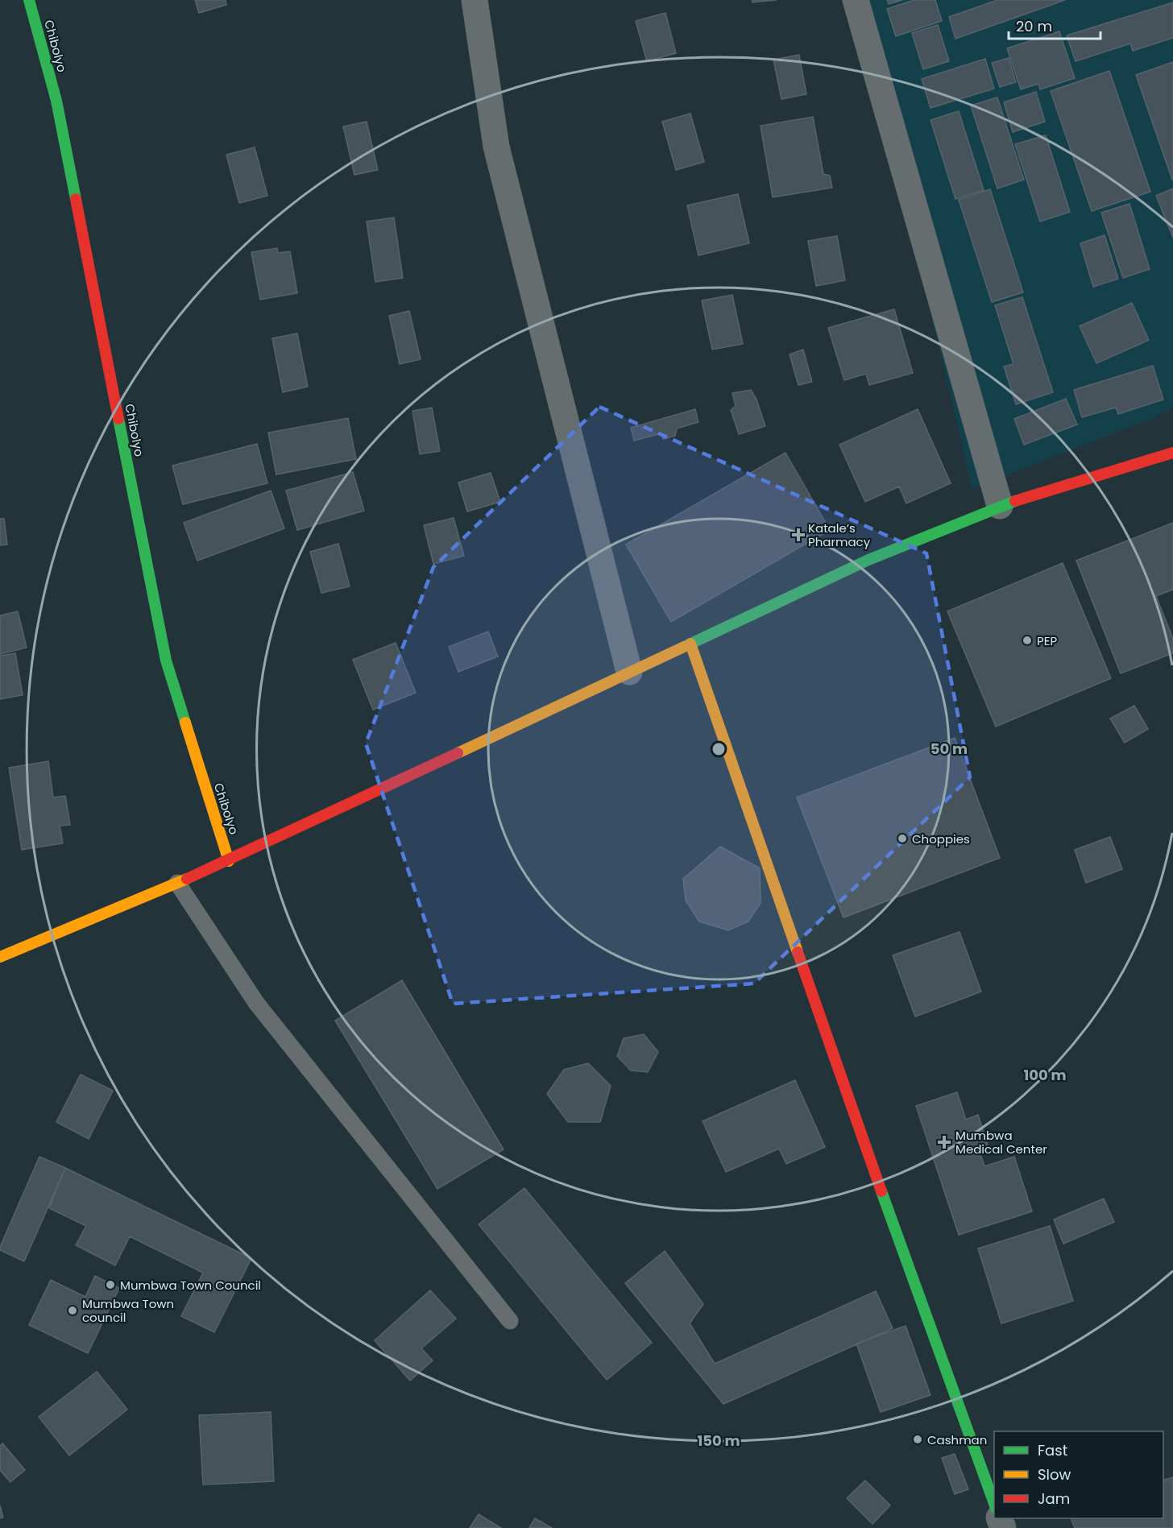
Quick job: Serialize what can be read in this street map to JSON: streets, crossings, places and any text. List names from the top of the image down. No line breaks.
{"streets":{"street":["Chibolyo"]},"places":{"health":["Katale’s Pharmacy","Mumbwa Medical Center"],"other":["PEP","Choppies","Mumbwa Town Council","Mumbwa Town council","Cashman"]},"legend":["Fast","Slow","Jam"],"scale_bar":"20 m","rings":["50 m","100 m","150 m"]}
